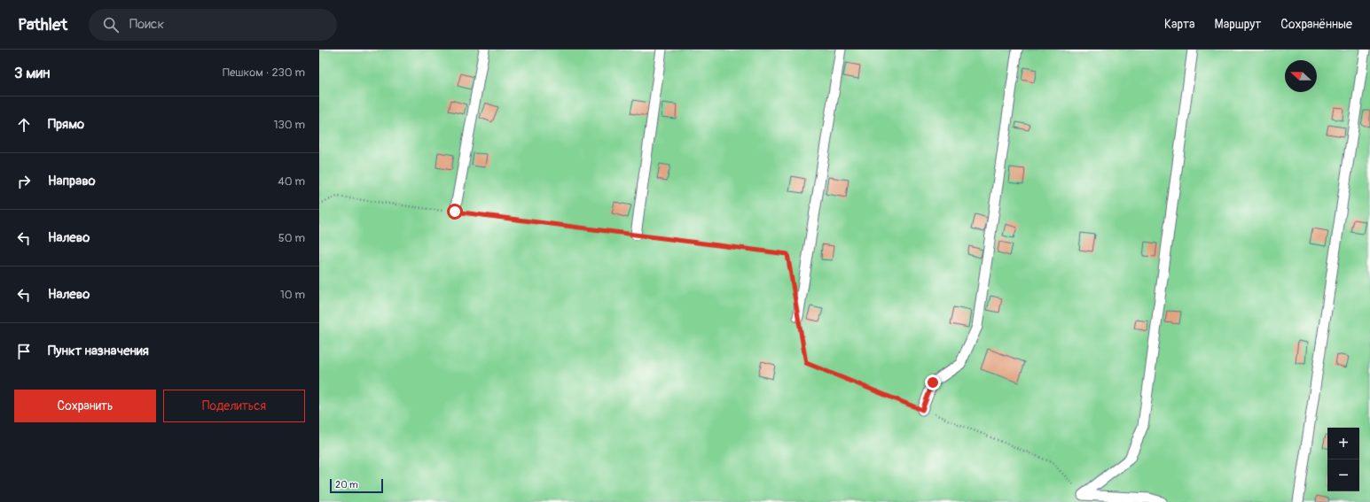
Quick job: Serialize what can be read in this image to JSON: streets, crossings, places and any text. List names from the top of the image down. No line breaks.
{"scale_bar":"20 m","north":"left","page":{"header":"Pathlet","search":"Поиск","nav":["Карта","Маршрут","Сохранённые"],"heading":["3 мин","Пешком · 230 m"],"list":[["Прямо","130 m"],["Направо","40 m"],["Налево","50 m"],["Налево","10 m"],"Пункт назначения"],"buttons":["Сохранить","Поделиться"],"map_buttons":["+","−"],"scale":"20 m"}}
